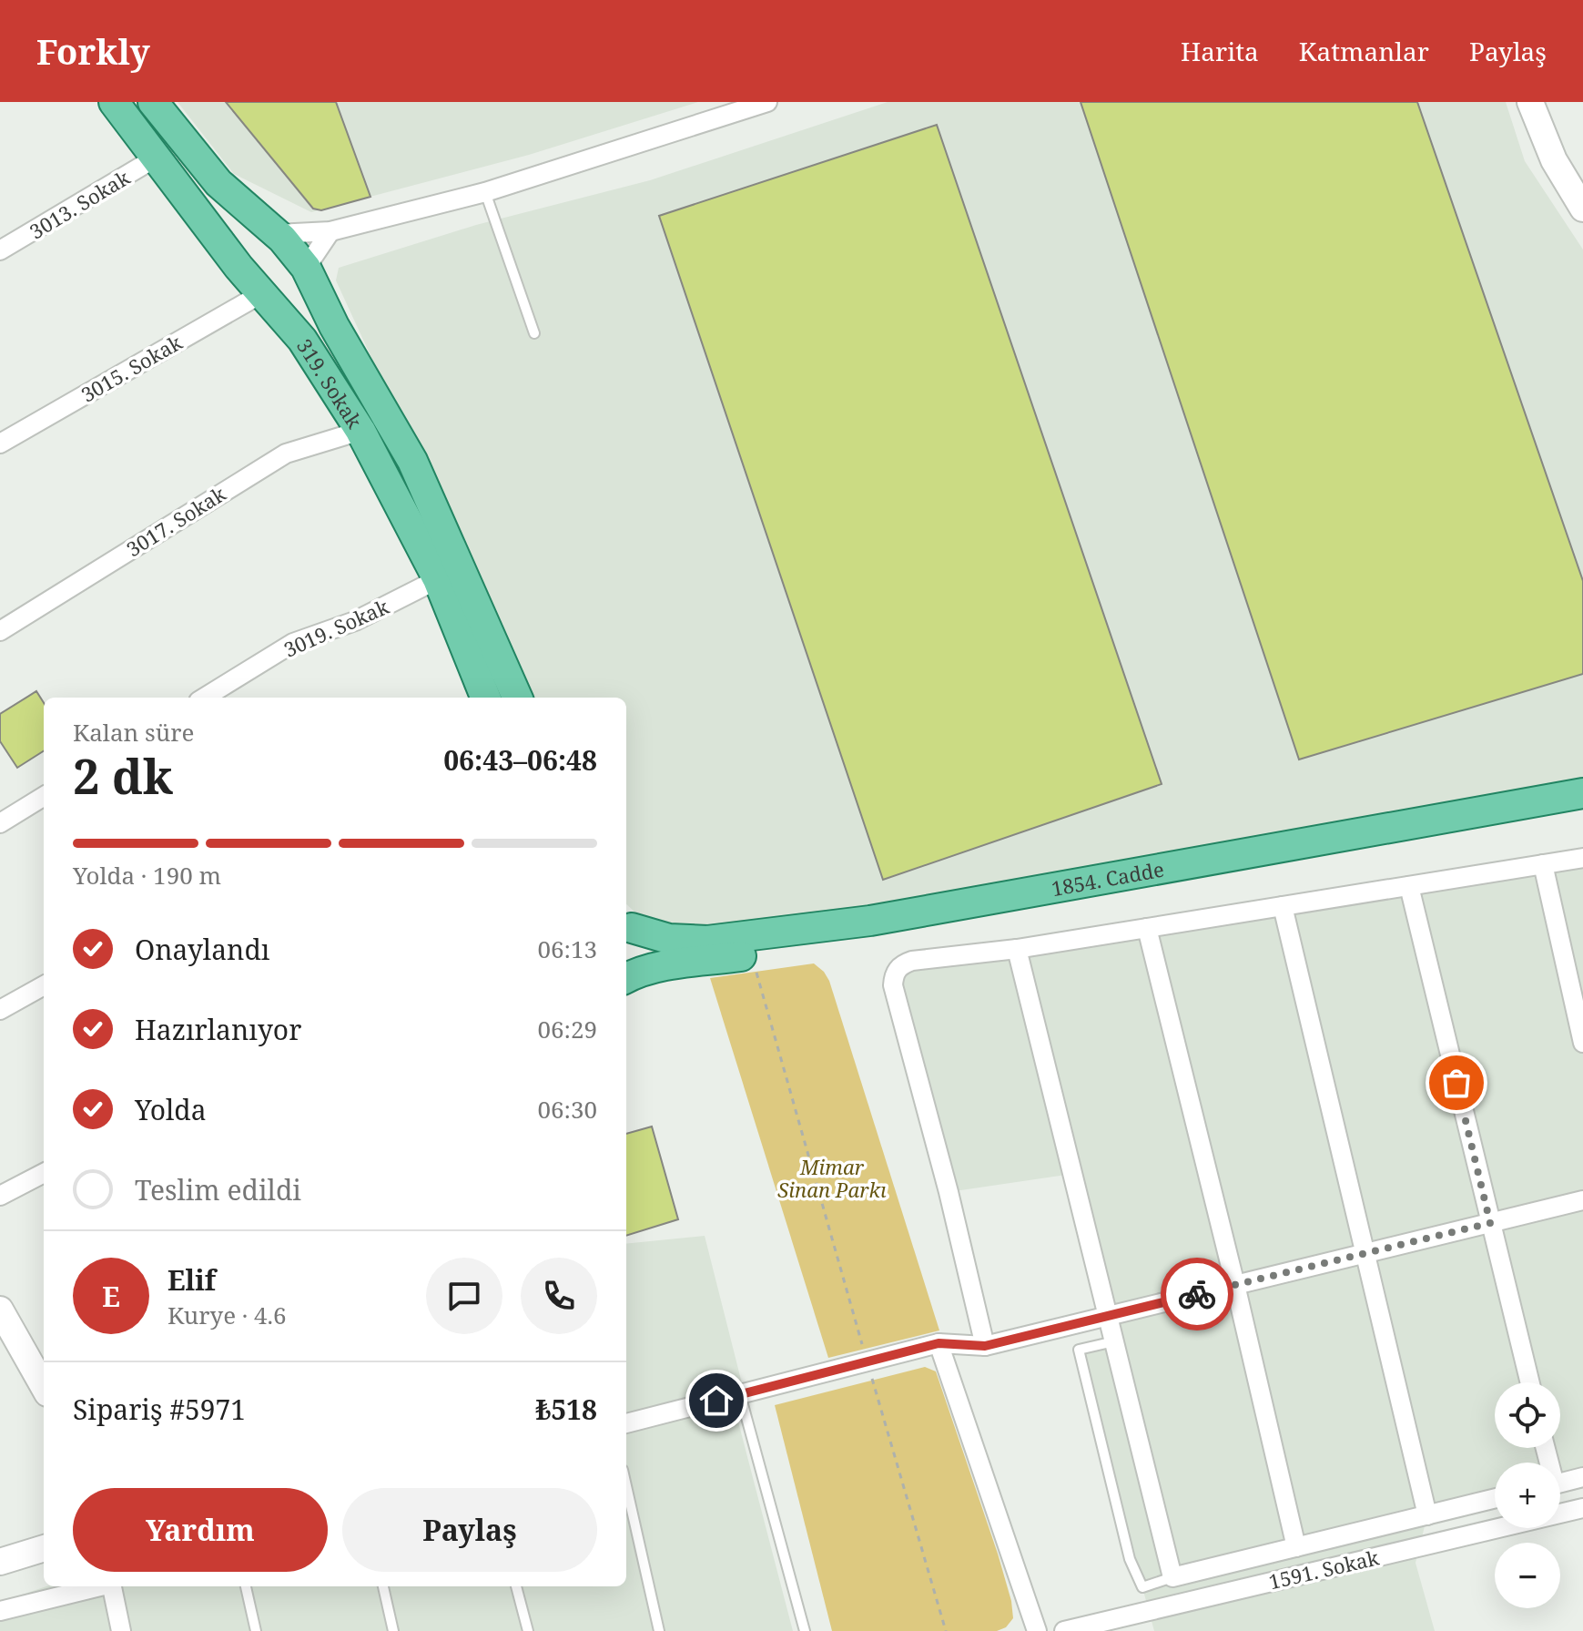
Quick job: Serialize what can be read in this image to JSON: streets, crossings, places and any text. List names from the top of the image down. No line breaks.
{"streets":{"main road":["319. Sokak","1854. Cadde"],"street":["3013. Sokak","3015. Sokak","3017. Sokak","3019. Sokak","1591. Sokak"]},"crossings":[["3013. Sokak","319. Sokak"],["3015. Sokak","319. Sokak"],["319. Sokak","3017. Sokak"],["319. Sokak","3019. Sokak"]],"parks":["Mimar Sinan Parkı"],"page":{"header":"Forkly","nav":["Harita","Katmanlar","Paylaş"],"heading":["2 dk","Kalan süre","06:43–06:48"],"panel":["Elif","Kurye · 4.6","Sipariş #5971","₺518"],"bar":"Yolda · 190 m","list":[["Onaylandı","06:13"],["Hazırlanıyor","06:29"],["Yolda","06:30"],"Teslim edildi"],"round":"E","map_buttons":["+","−"],"buttons":["Yardım","Paylaş"]}}
